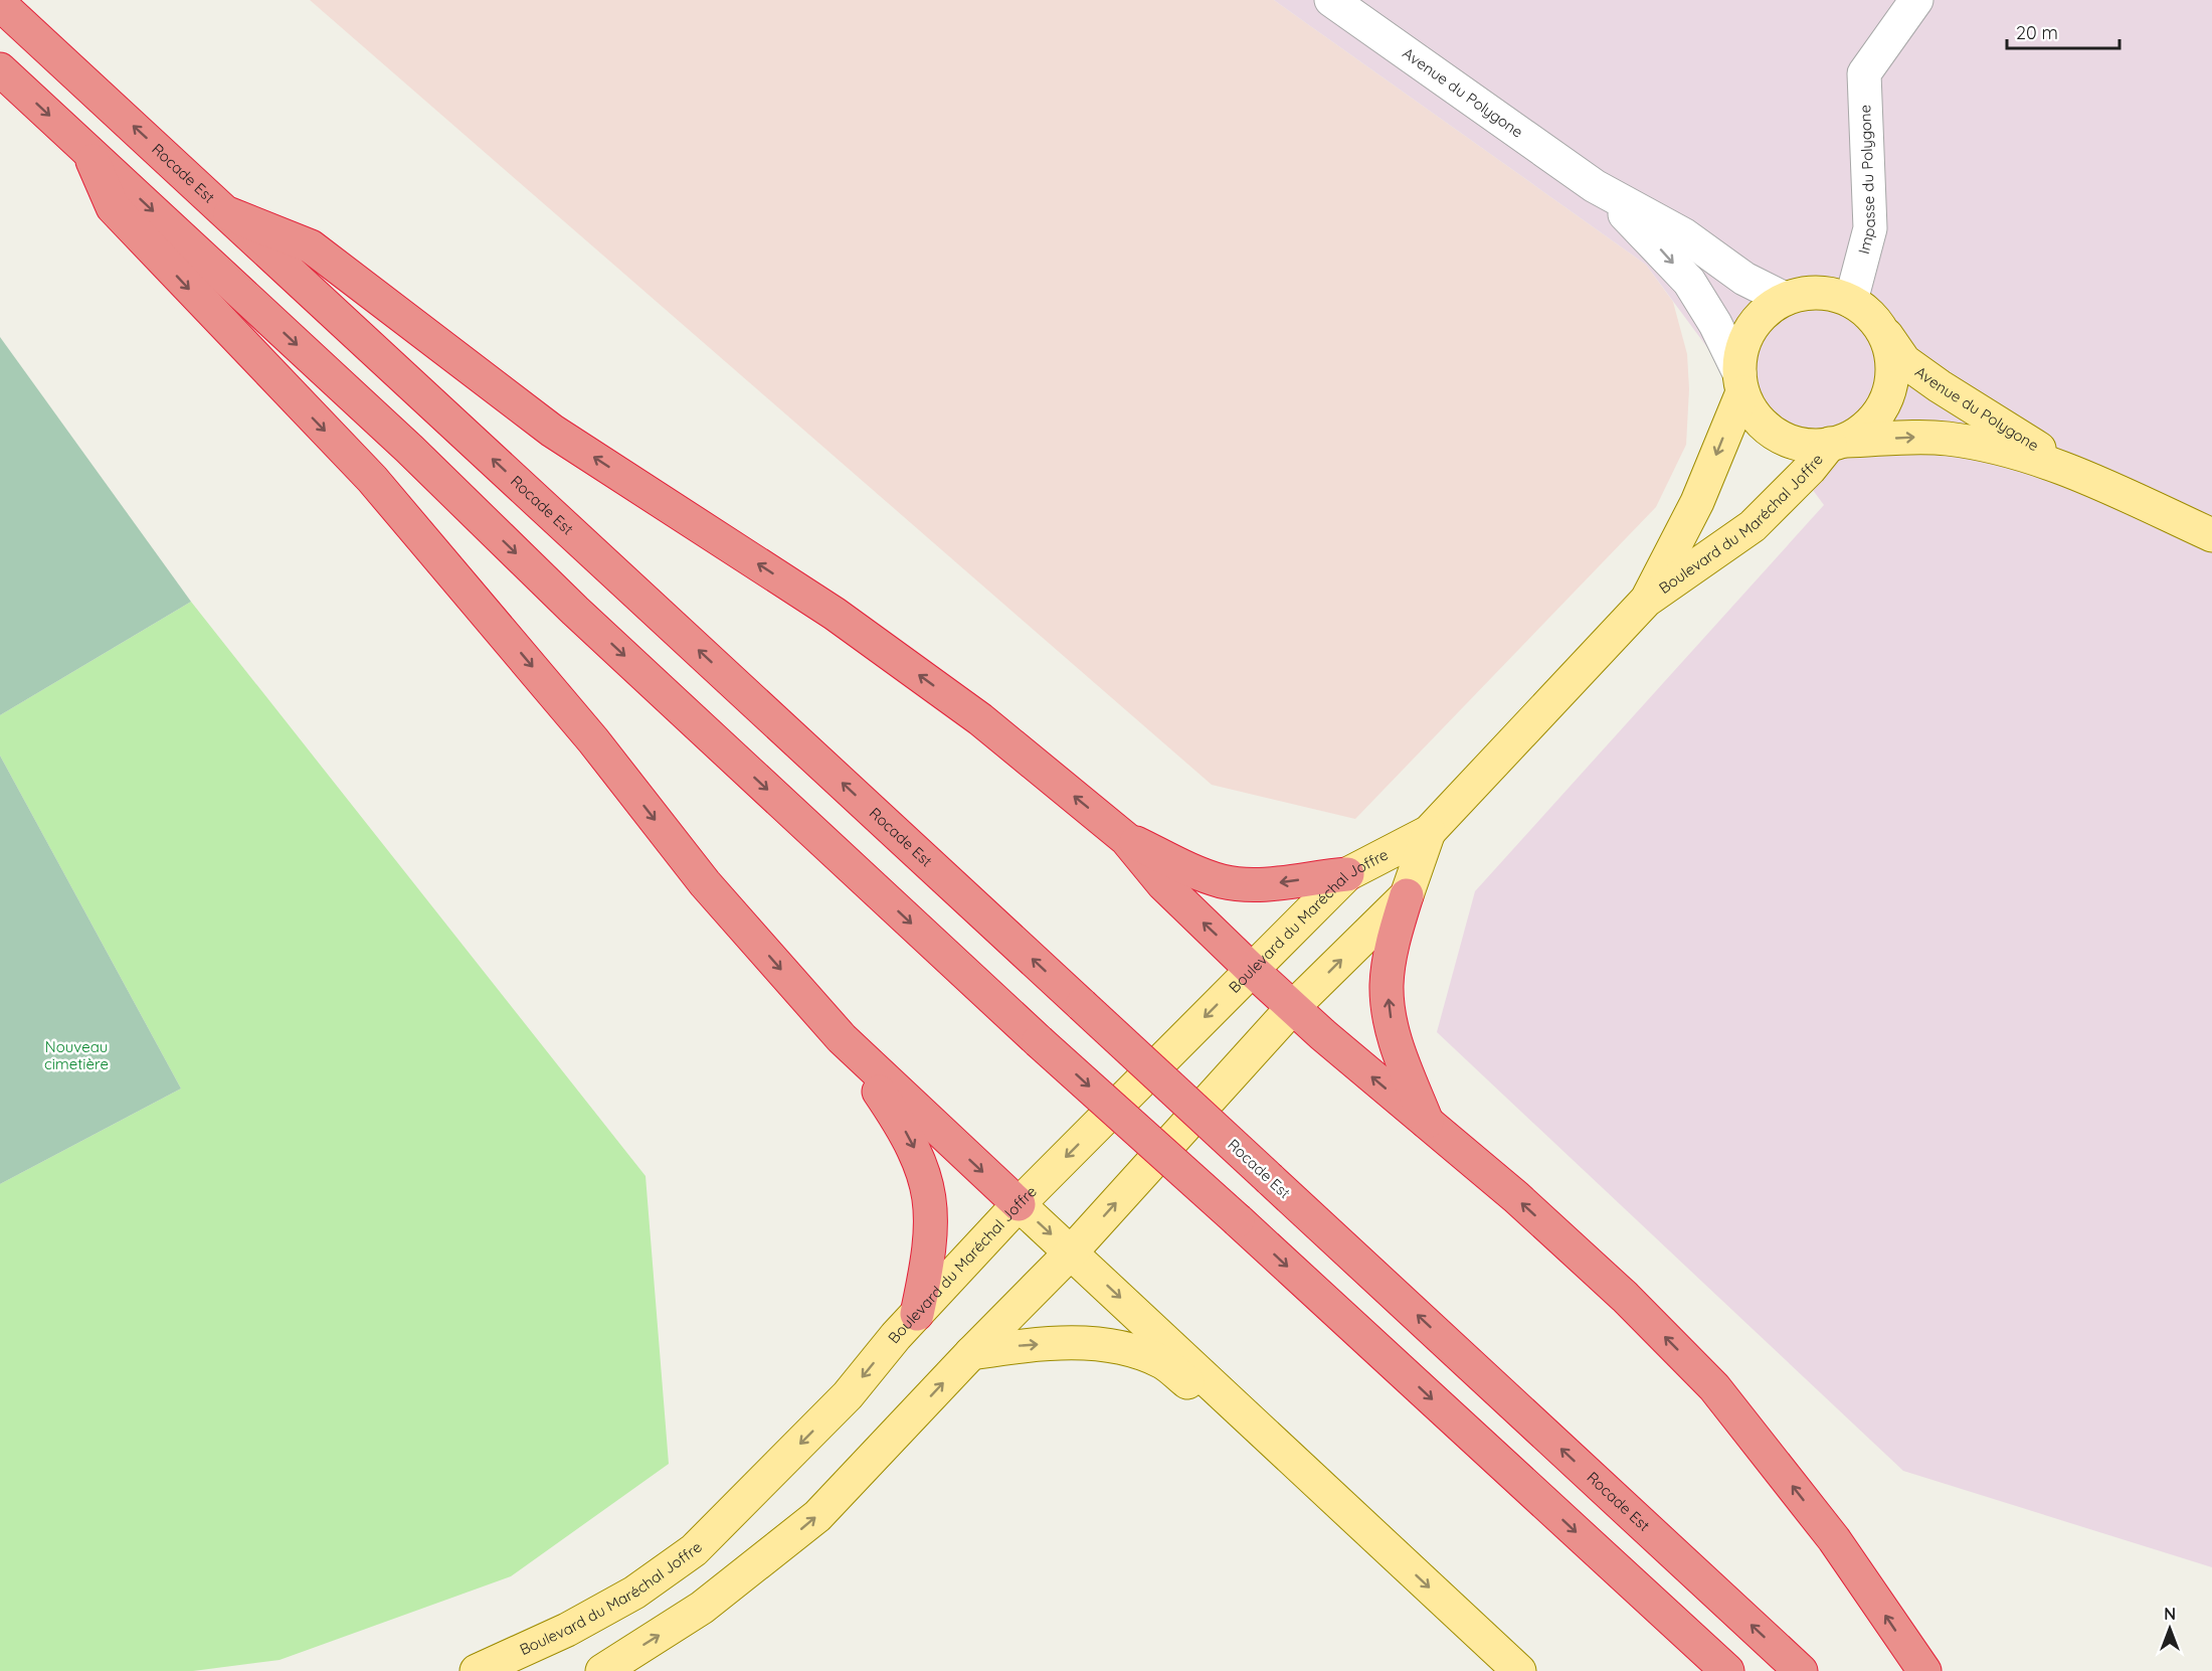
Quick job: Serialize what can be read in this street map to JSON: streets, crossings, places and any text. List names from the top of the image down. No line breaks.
{"streets":{"highway":["Rocade Est"],"main road":["Avenue du Polygone","Boulevard du Maréchal Joffre"],"street":["Impasse du Polygone"]},"crossings":[["Avenue du Polygone","Impasse du Polygone"],["Avenue du Polygone","Boulevard du Maréchal Joffre"],["Impasse du Polygone","Boulevard du Maréchal Joffre"]],"parks":["Nouveau cimetière"],"scale_bar":"20 m","north":"top"}
